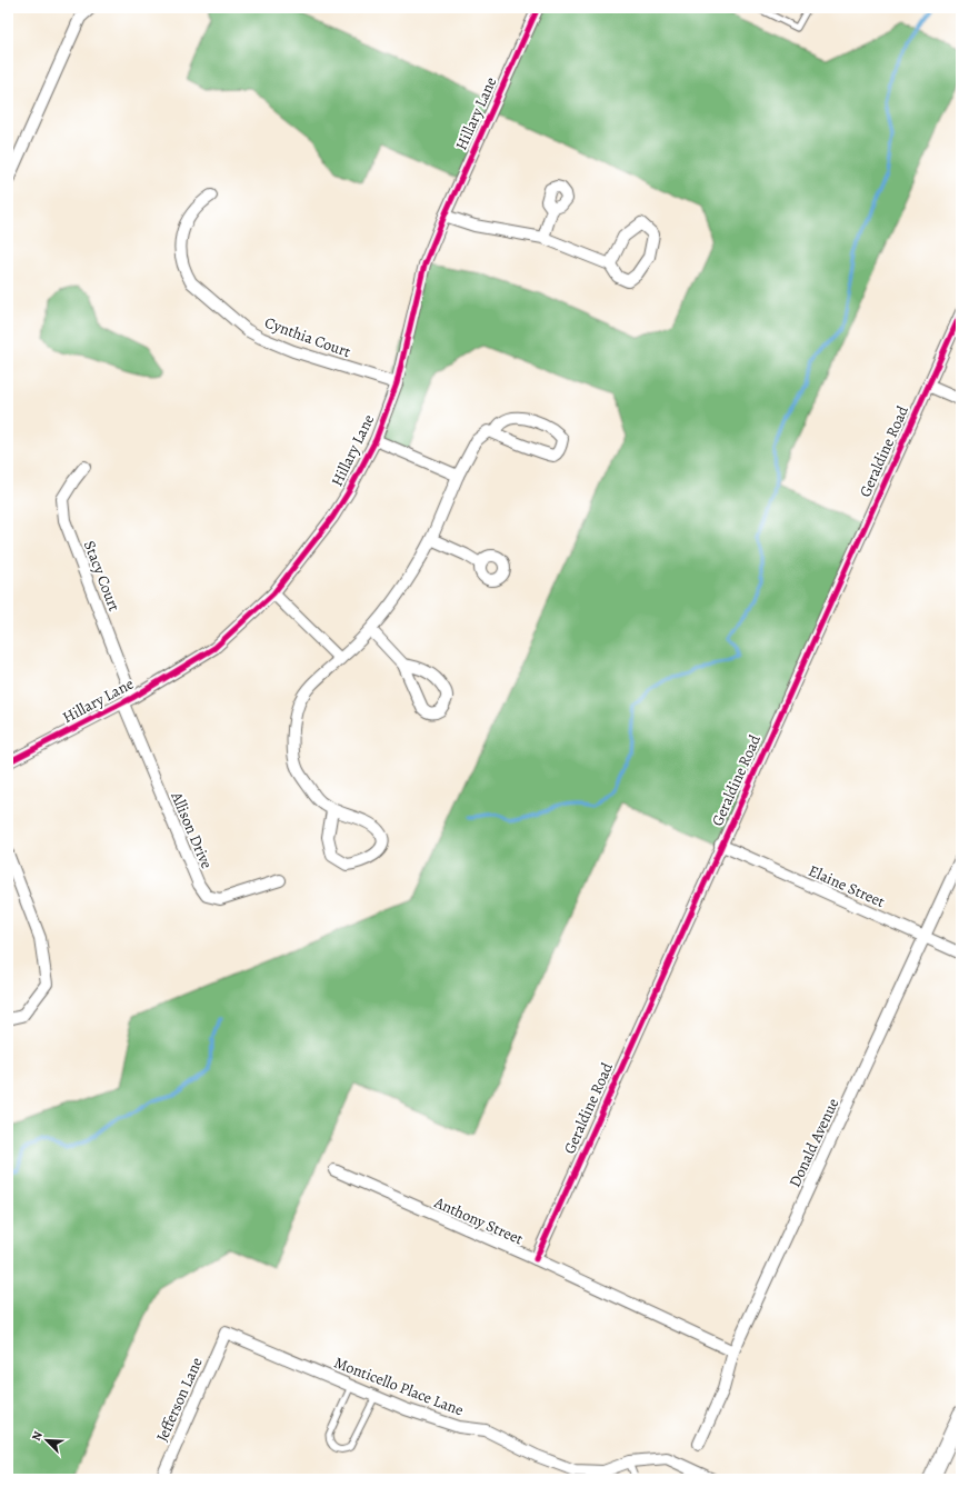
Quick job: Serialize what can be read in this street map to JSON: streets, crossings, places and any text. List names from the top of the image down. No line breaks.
{"streets":{"street":["Hillary Lane","Cynthia Court","Geraldine Road","Stacy Court","Allison Drive","Elaine Street","Donald Avenue","Anthony Street","Monticello Place Lane","Jefferson Lane"]},"crossings":[["Hillary Lane","Cynthia Court"],["Hillary Lane","Stacy Court"],["Hillary Lane","Allison Drive"],["Geraldine Road","Elaine Street"],["Geraldine Road","Anthony Street"],["Stacy Court","Allison Drive"],["Elaine Street","Donald Avenue"],["Donald Avenue","Anthony Street"],["Monticello Place Lane","Jefferson Lane"]],"north":"top left"}
